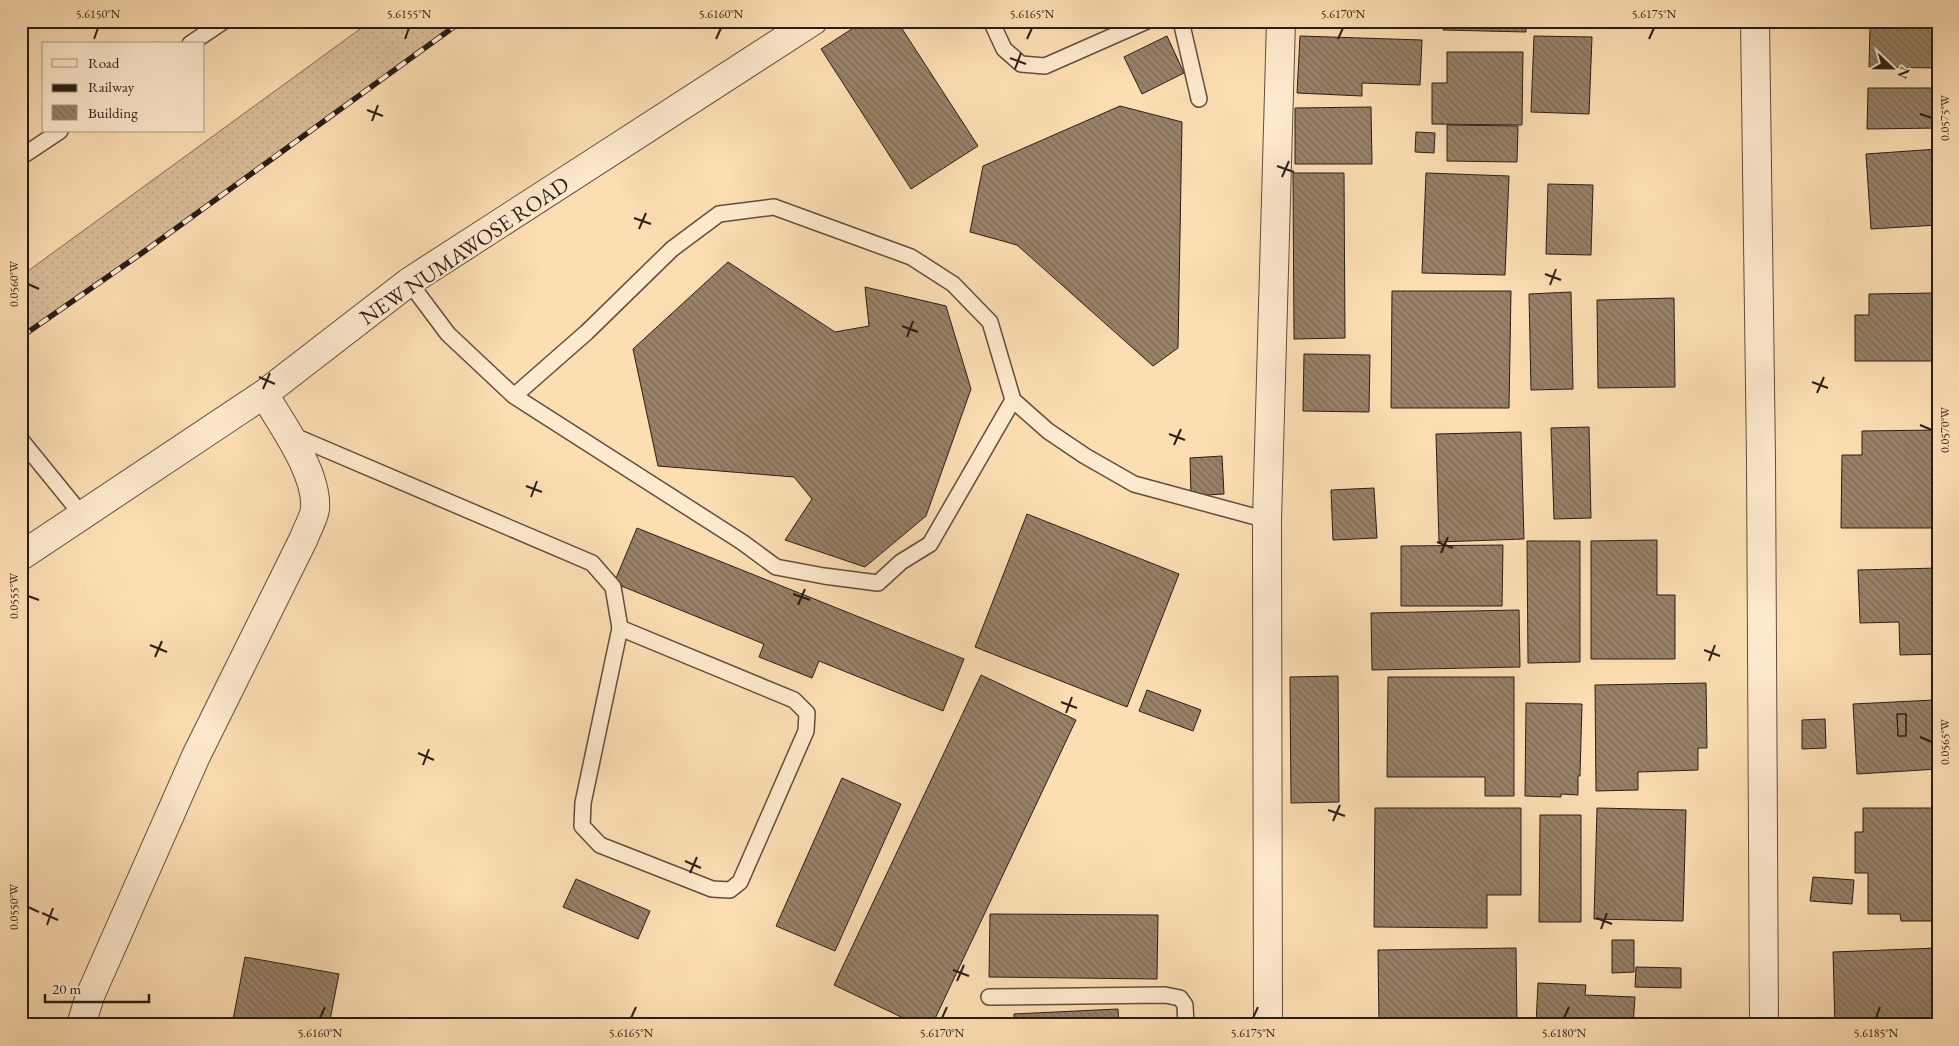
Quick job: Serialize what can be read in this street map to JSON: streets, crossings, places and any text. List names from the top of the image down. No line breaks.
{"streets":{"street":["NEW NUMAWOSE ROAD"]},"legend":["Road","Railway","Building"],"scale_bar":"20 m","north":"right","coordinates":["5.6150°N","5.6155°N","5.6160°N","5.6165°N","5.6170°N","5.6175°N","0.0575°W","0.0560°W","0.0570°W","0.0555°W","0.0565°W","0.0550°W","5.6180°N","5.6185°N"]}
